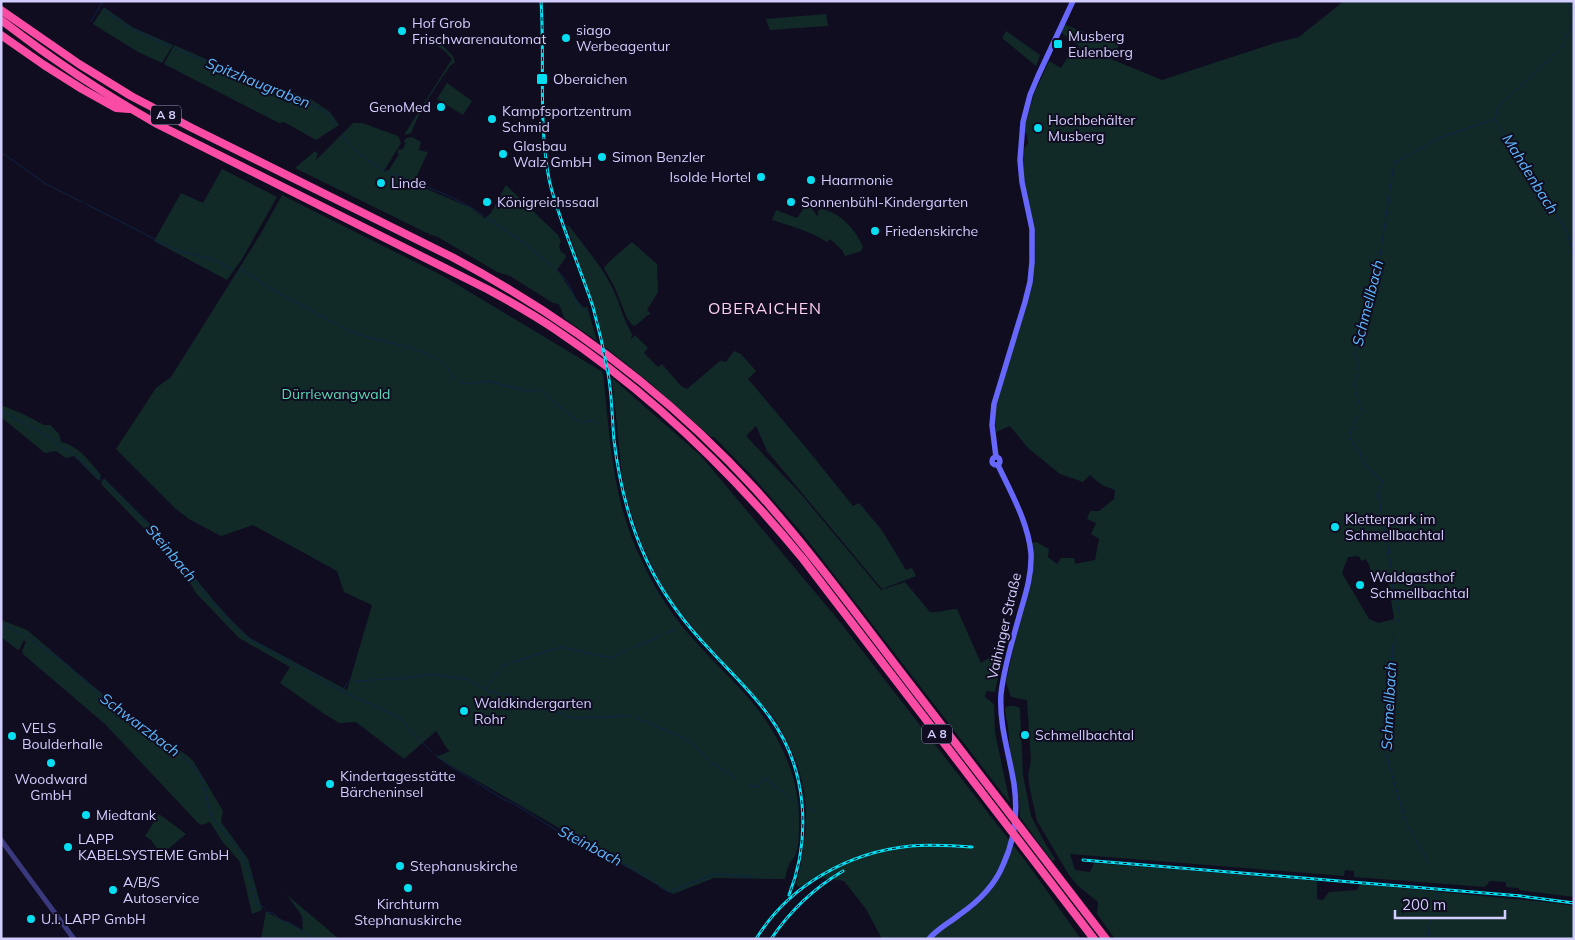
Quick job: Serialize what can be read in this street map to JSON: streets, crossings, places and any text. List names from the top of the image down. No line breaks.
{"streets":{"highway":["A 8"],"main road":["Vaihinger Straße"]},"districts":["OBERAICHEN"],"water":["Spitzhaugraben","Mahdenbach","Schmellbach","Steinbach","Schwarzbach"],"parks":["Dürrlewangwald"],"places":{"other":["Hof Grob Frischwarenautomat","siago Werbeagentur","GenoMed","Kampfsportzentrum Schmid","Hochbehälter Musberg","Glasbau Walz GmbH","Simon Benzler","Isolde Hortel","Haarmonie","Linde","Königreichssaal","Sonnenbühl-Kindergarten","Friedenskirche","Kletterpark im Schmellbachtal","Waldgasthof Schmellbachtal","Waldkindergarten Rohr","Schmellbachtal","VELS Boulderhalle","Woodward GmbH","Kindertagesstätte Bärcheninsel","Miedtank","LAPP KABELSYSTEME GmbH","Stephanuskirche","Kirchturm Stephanuskirche","A/B/S Autoservice","U.I. LAPP GmbH"],"transit":["Musberg Eulenberg","Oberaichen"]},"scale_bar":"200 m"}
